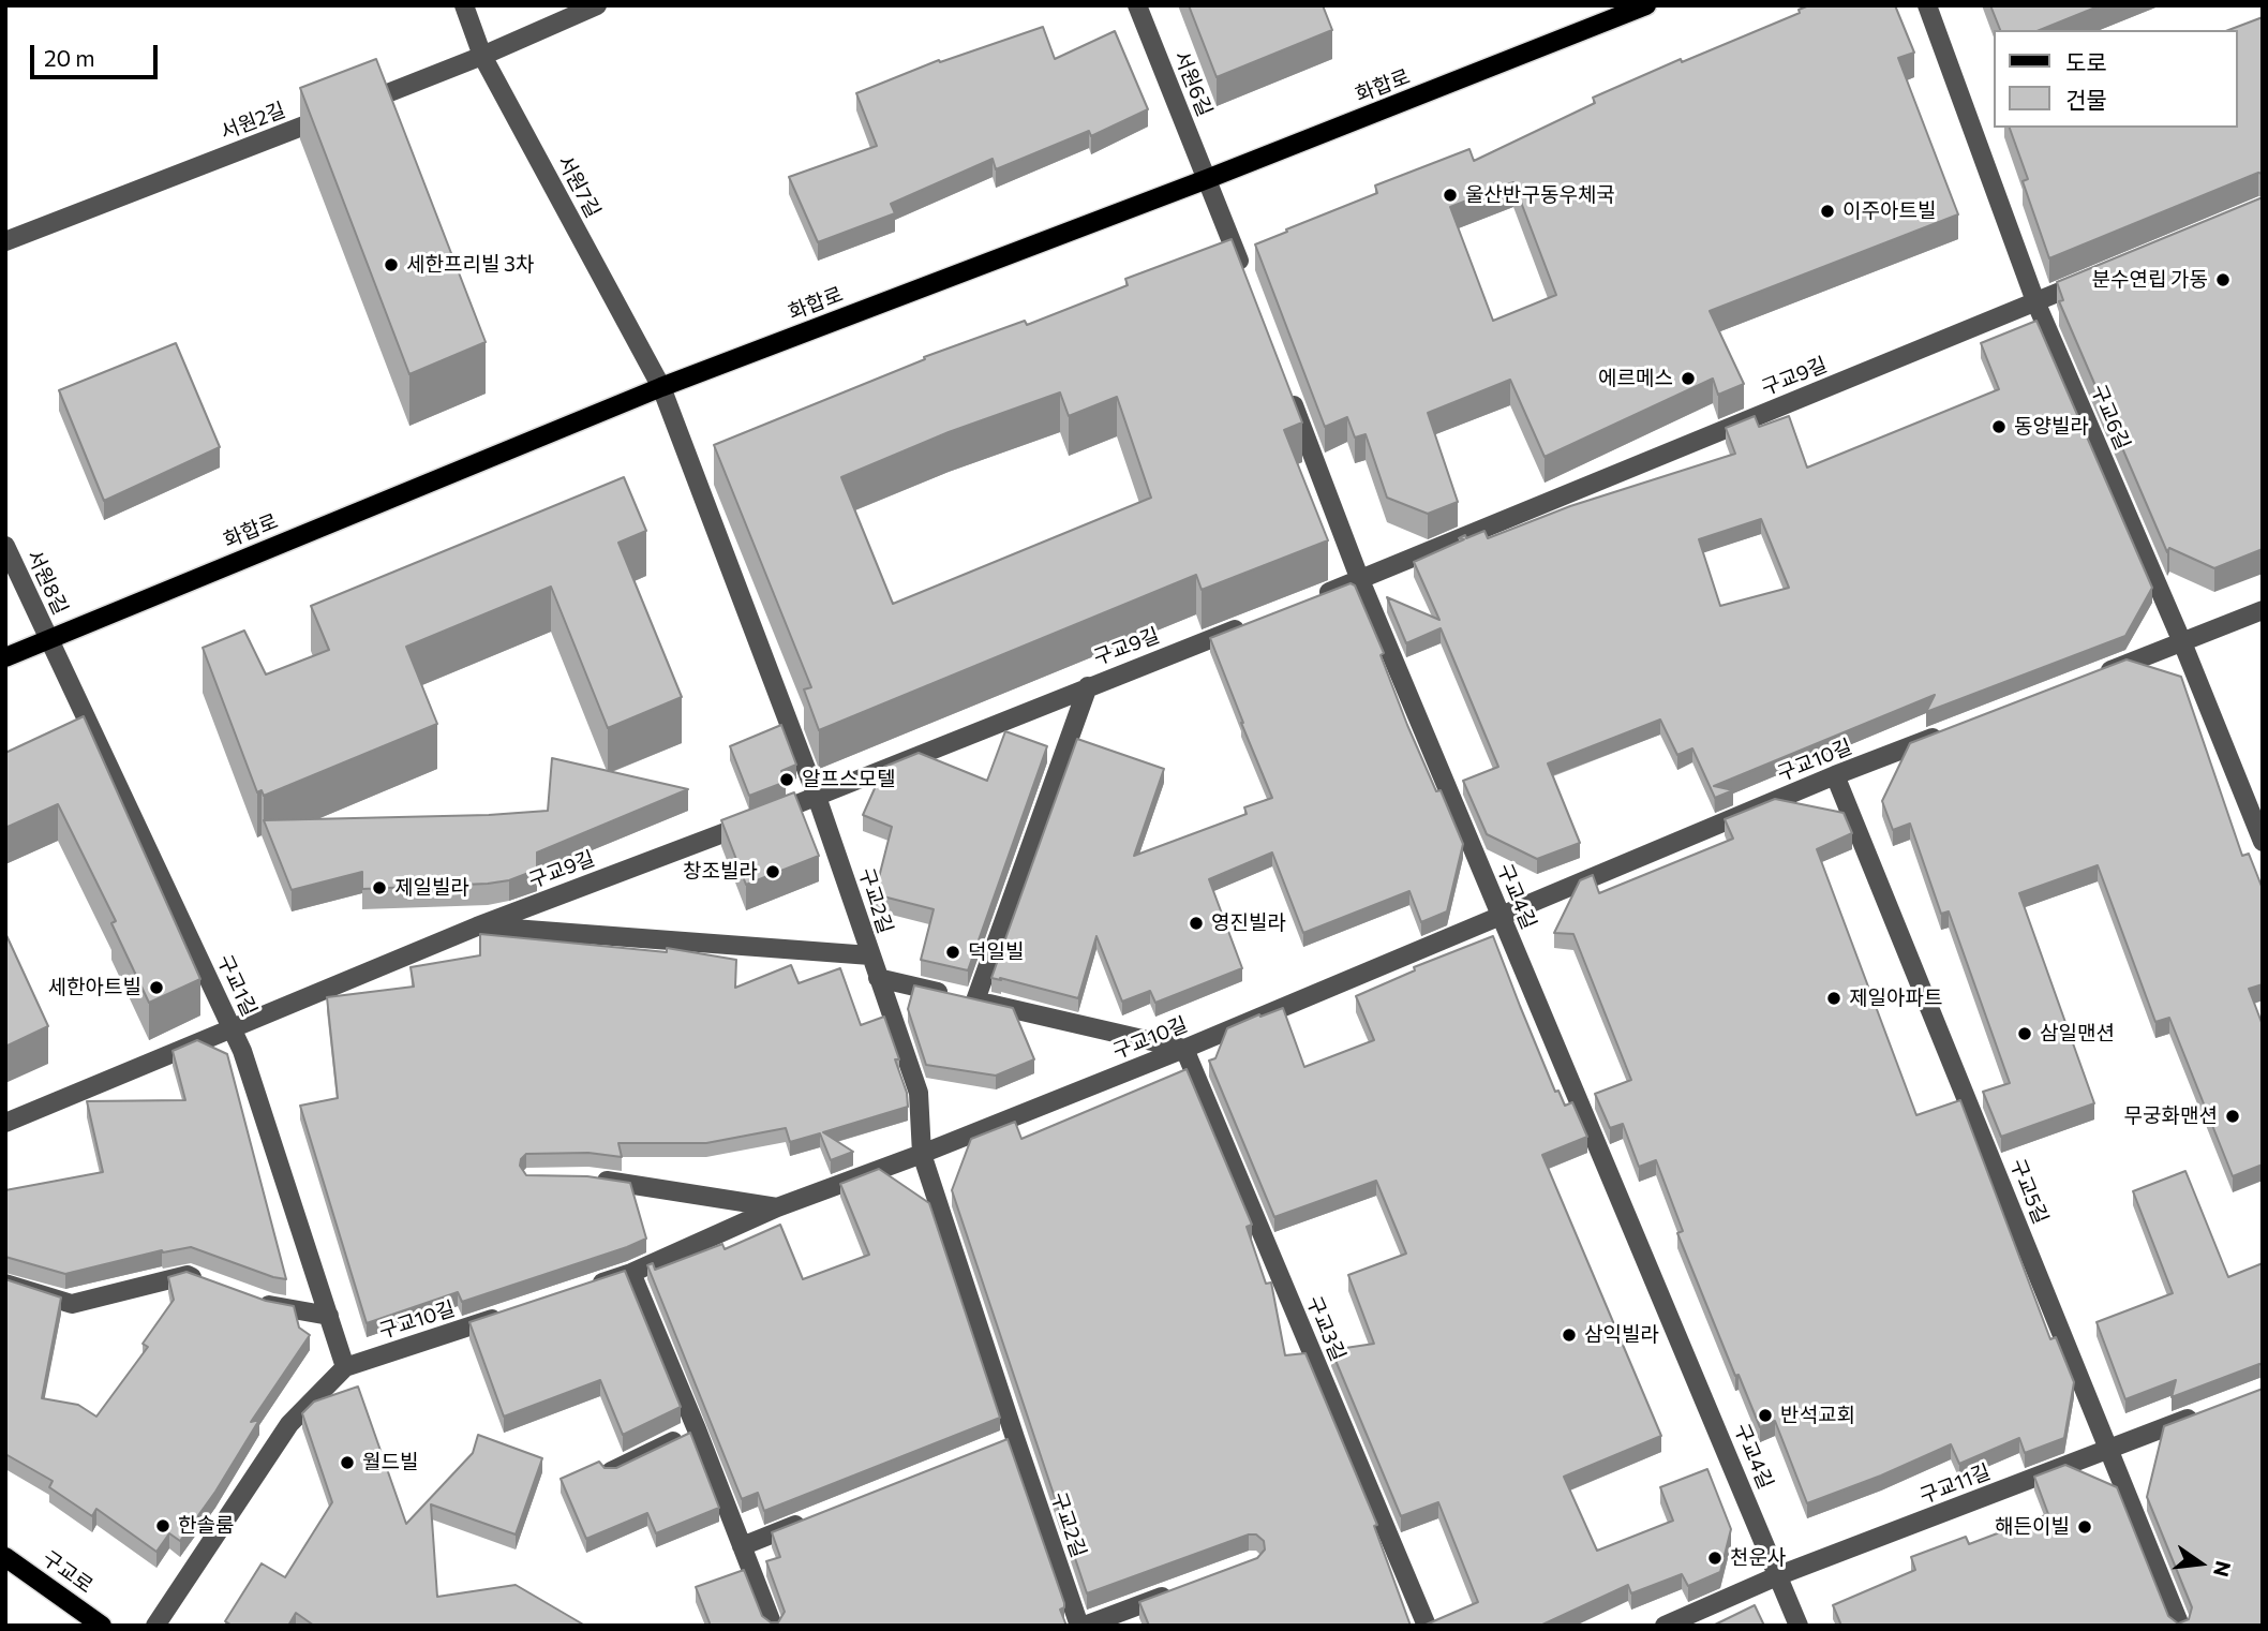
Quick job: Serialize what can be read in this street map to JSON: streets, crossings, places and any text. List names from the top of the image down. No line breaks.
{"streets":{"main road":["화합로","구교로"],"street":["서원6길","서원2길","서원7길","구교9길","구교6길","서원8길","구교10길","구교4길","구교2길","구교1길","구교5길","구교3길","구교11길"]},"crossings":[["서원6길","화합로"],["화합로","서원7길"],["화합로","서원8길"],["화합로","구교2길"],["화합로","구교1길"],["서원2길","서원7길"],["서원7길","구교2길"],["구교9길","구교6길"],["구교9길","구교4길"],["구교9길","구교2길"],["구교9길","구교1길"],["서원8길","구교1길"],["구교10길","구교4길"],["구교10길","구교2길"],["구교10길","구교1길"],["구교10길","구교5길"],["구교10길","구교3길"],["구교4길","구교11길"],["구교5길","구교11길"]],"places":["울산반구동우체국","이주아트빌","세한프리빌 3차","분수연립 가동","에르메스","동양빌라","알프스모텔","창조빌라","제일빌라","영진빌라","덕일빌","세한아트빌","제일아파트","삼일맨션","무궁화맨션","삼익빌라","반석교회","월드빌","한솔룸","해든이빌","천운사"],"legend":["도로","건물"],"scale_bar":"20 m","north":"right"}
